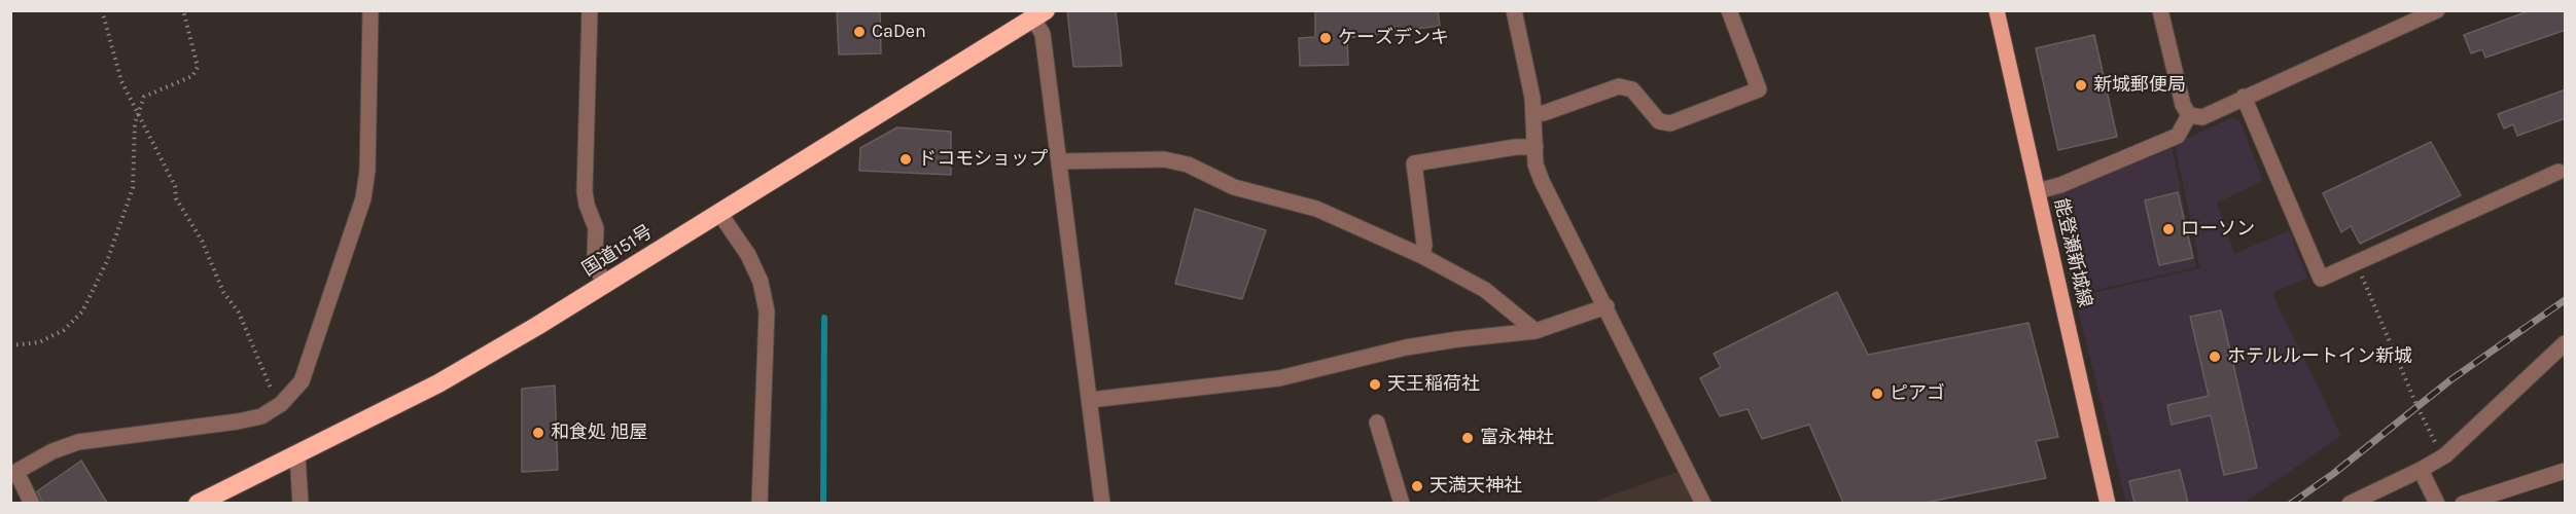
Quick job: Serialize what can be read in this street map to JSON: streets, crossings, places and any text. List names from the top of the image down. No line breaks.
{"streets":{"highway":["国道151号"],"main road":["能登瀬新城線"]},"places":["CaDen","ケーズデンキ","新城郵便局","ドコモショップ","ローソン","ホテルルートイン新城","天王稲荷社","ピアゴ","和食処 旭屋","富永神社","天満天神社"]}
